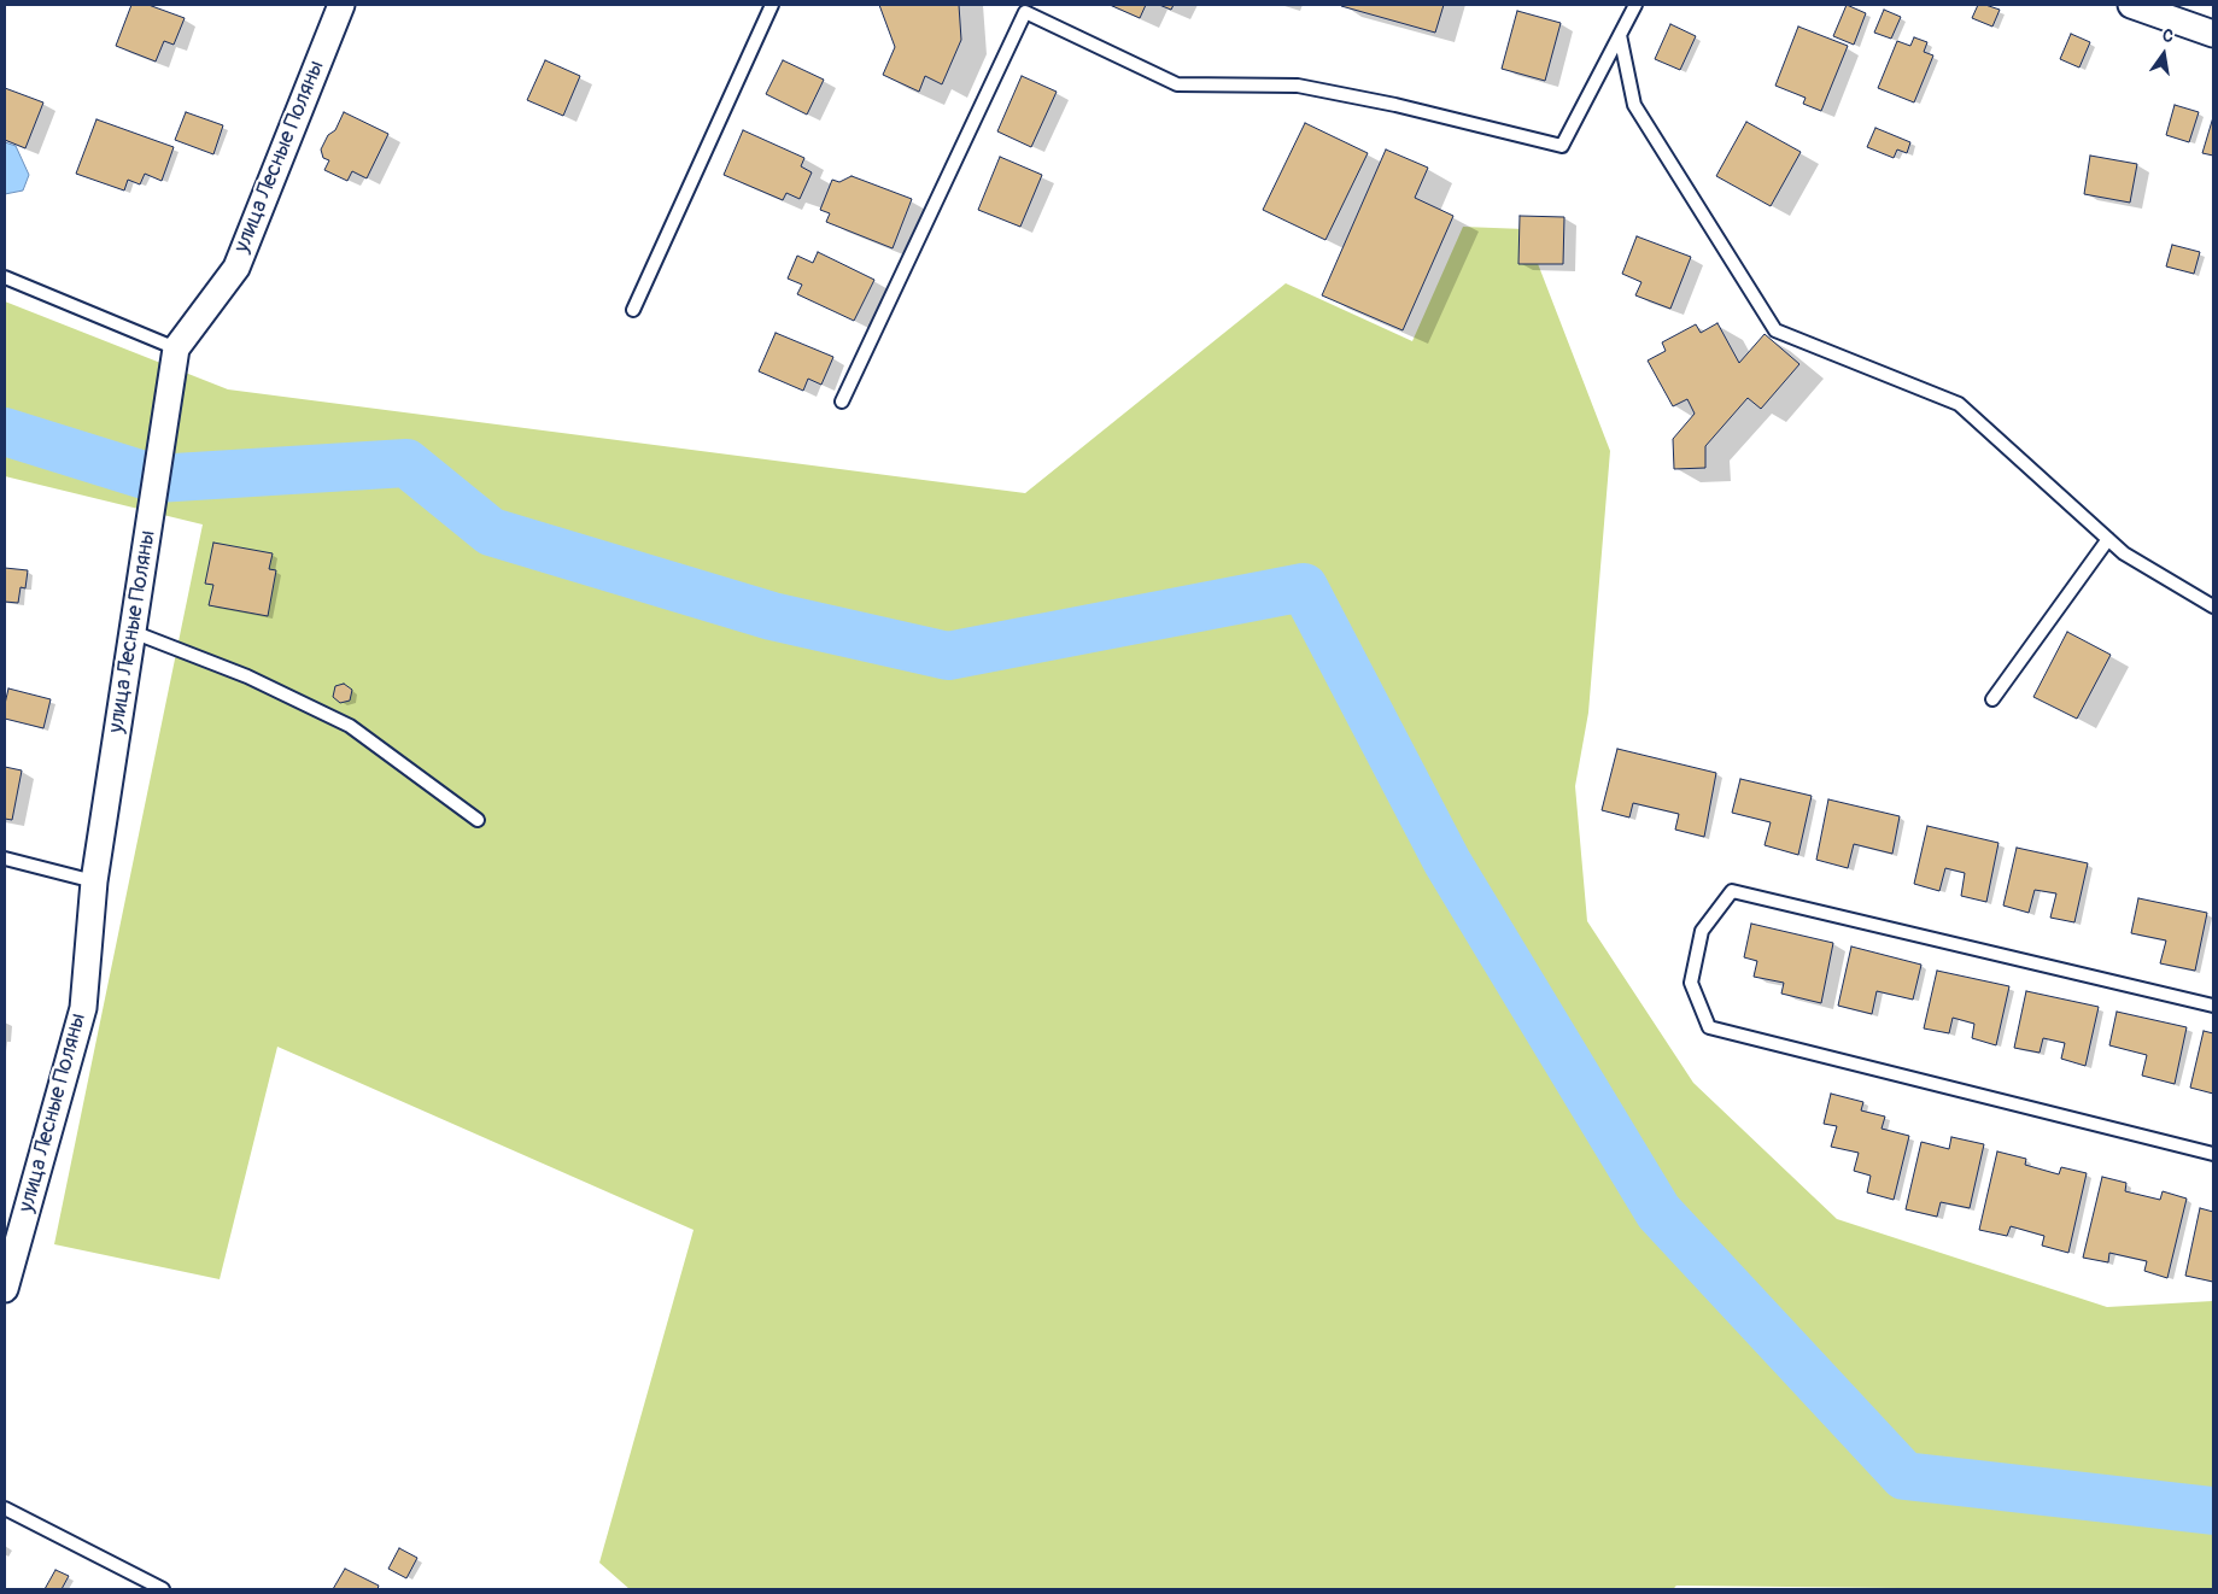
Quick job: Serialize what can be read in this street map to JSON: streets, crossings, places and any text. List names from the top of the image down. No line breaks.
{"streets":{"street":["улица Лесные Поляны"]},"north":"top"}
